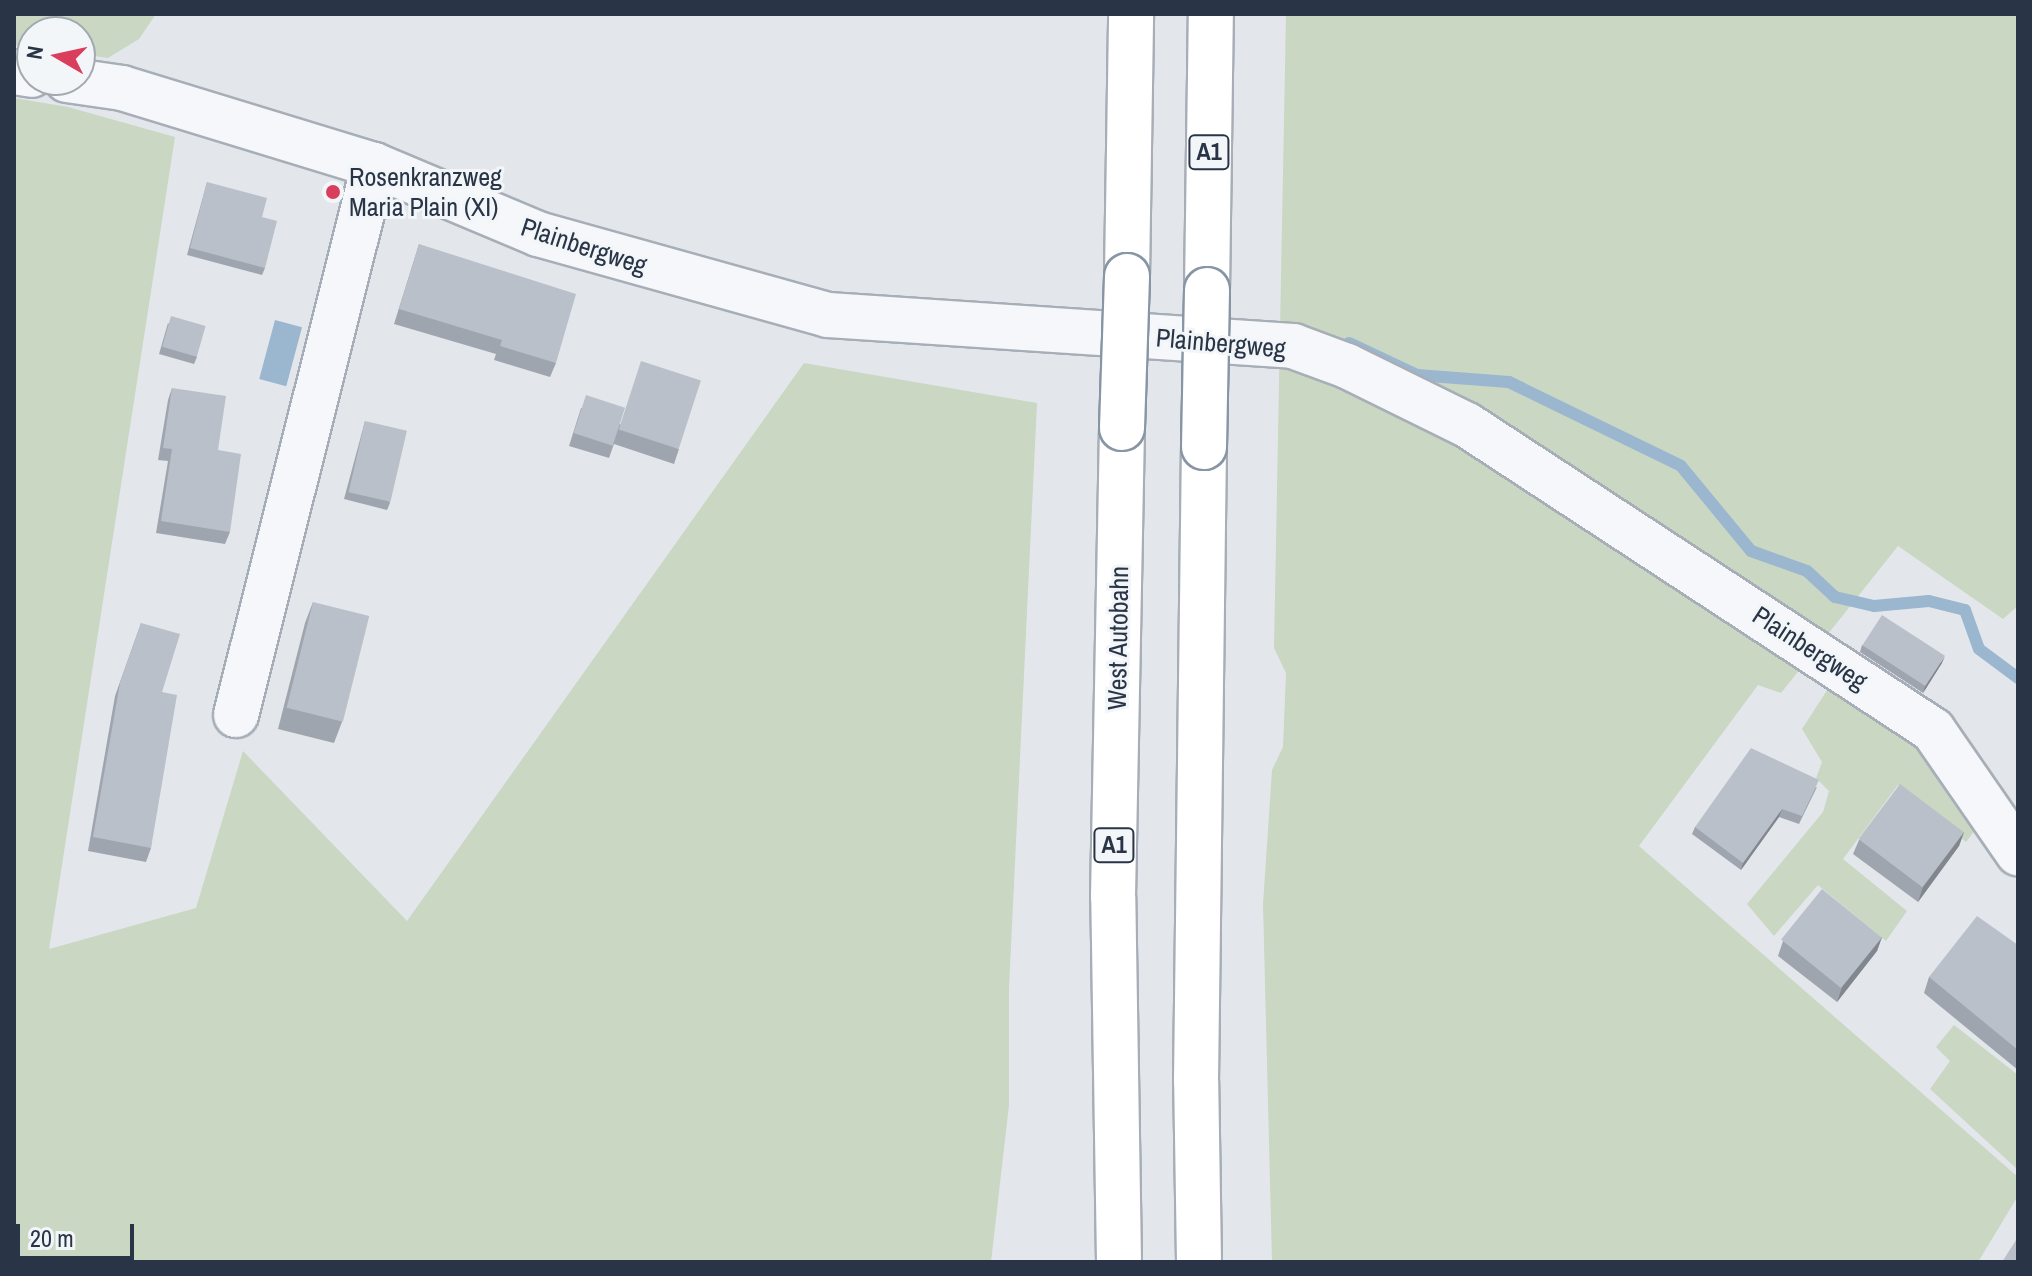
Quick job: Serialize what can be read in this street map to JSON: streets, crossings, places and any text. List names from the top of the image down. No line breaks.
{"streets":{"highway":["A1","West Autobahn"],"street":["Plainbergweg"]},"places":["Rosenkranzweg Maria Plain (XI)"],"scale_bar":"20 m","north":"left"}
